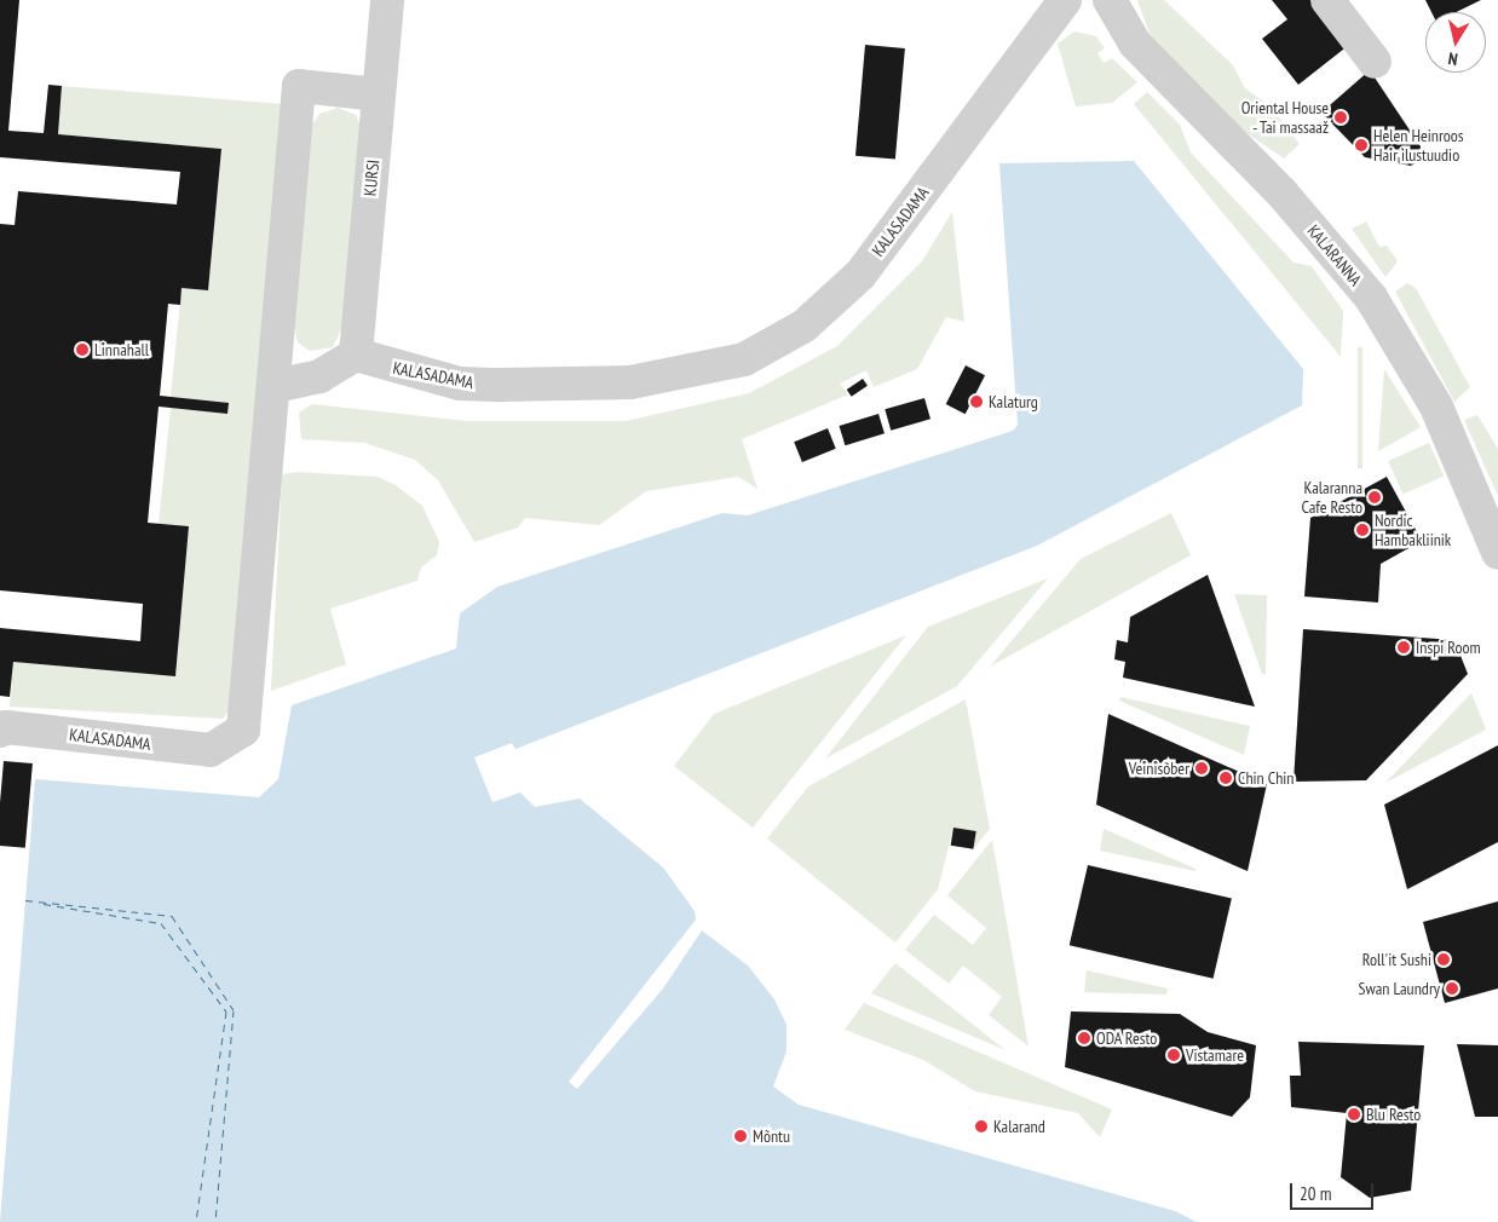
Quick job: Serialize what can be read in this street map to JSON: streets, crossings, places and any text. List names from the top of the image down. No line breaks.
{"streets":{"street":["KURSI","KALASADAMA","KALARANNA"]},"crossings":[["KURSI","KALASADAMA"]],"places":["Oriental House - Tai massaaž","Helen Heinroos Hair ilustuudio","Linnahall","Kalaturg","Kalaranna Cafe Resto","Nordic Hambakliinik","Inspi Room","Veinisõber","Chin Chin","Roll'it Sushi","Swan Laundry","ODA Resto","Vistamare","Blu Resto","Kalarand","Mõntu"],"scale_bar":"20 m","north":"bottom"}
